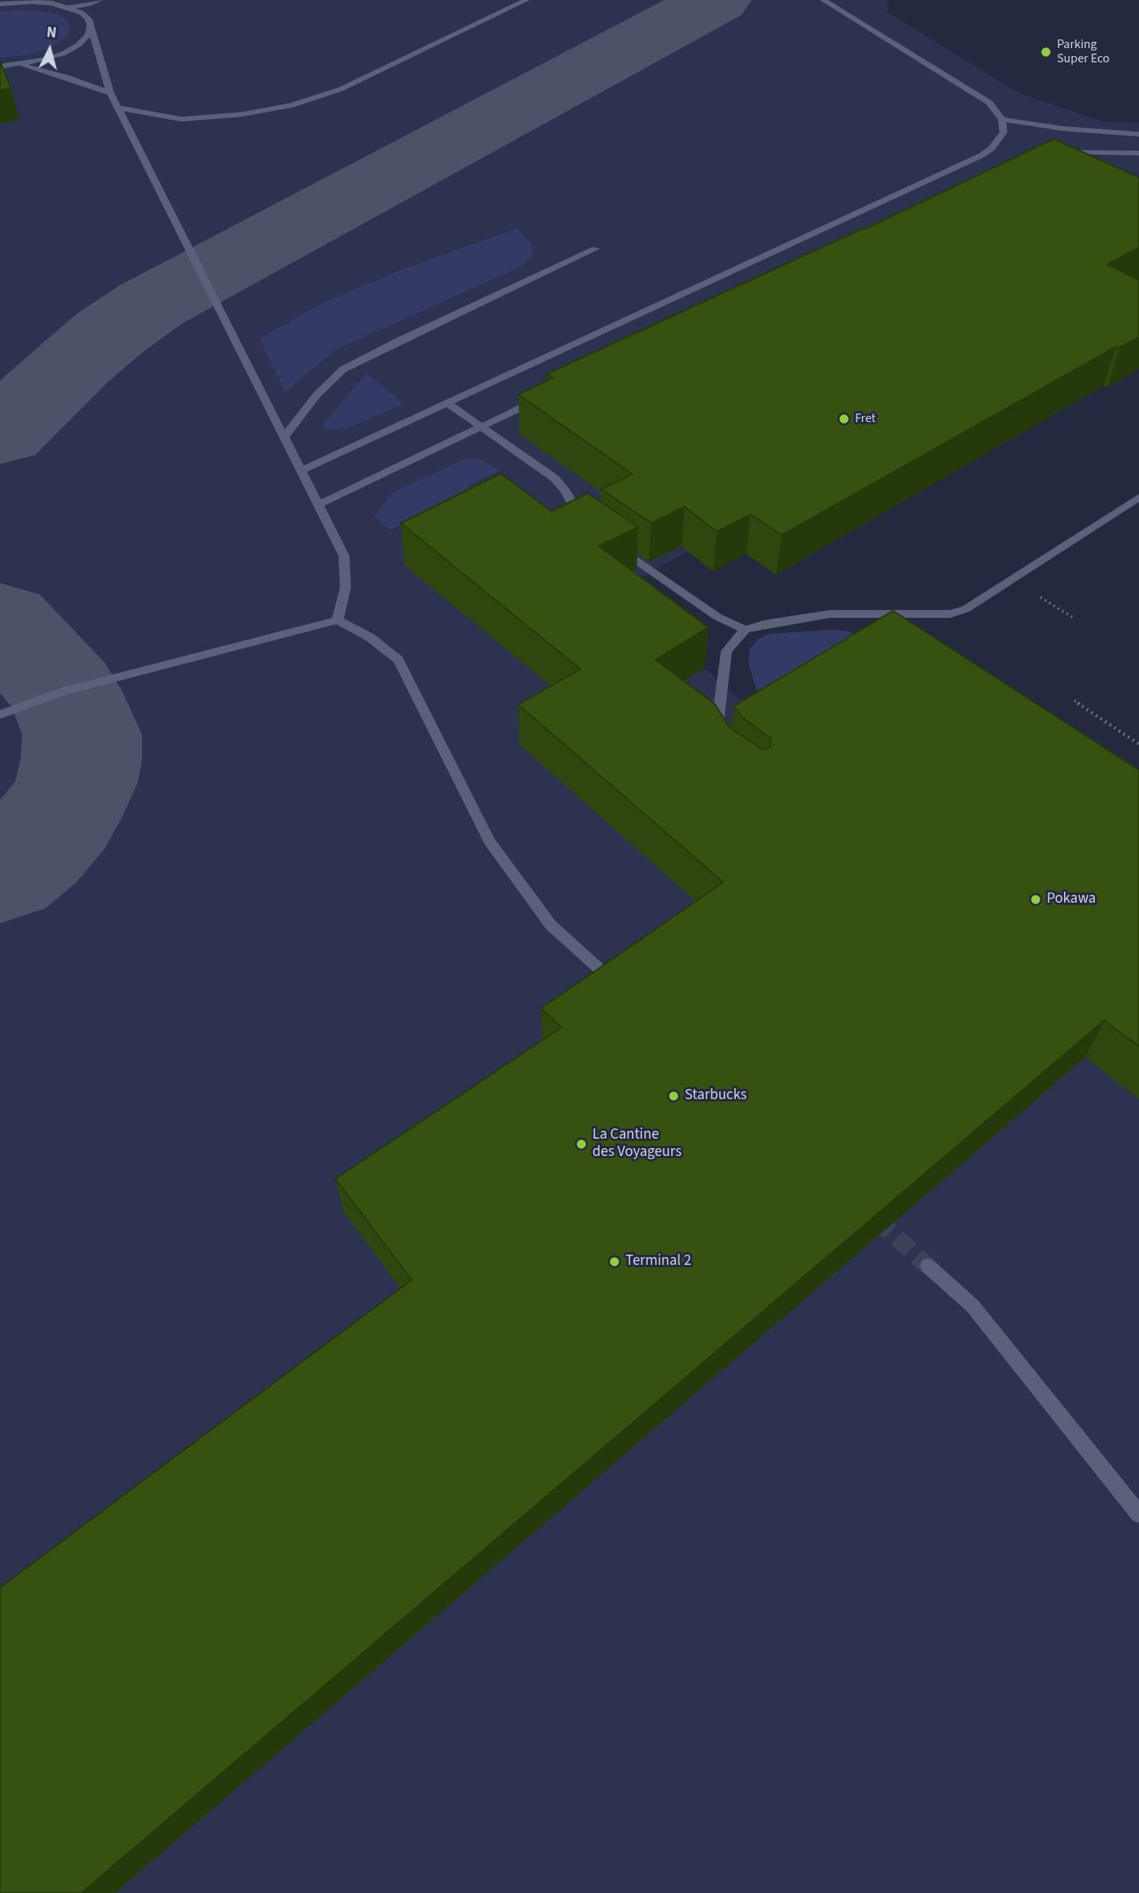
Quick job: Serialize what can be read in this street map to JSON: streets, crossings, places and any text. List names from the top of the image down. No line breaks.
{"places":["Parking Super Eco","Fret","Pokawa","Starbucks","La Cantine des Voyageurs","Terminal 2"],"north":"top"}
